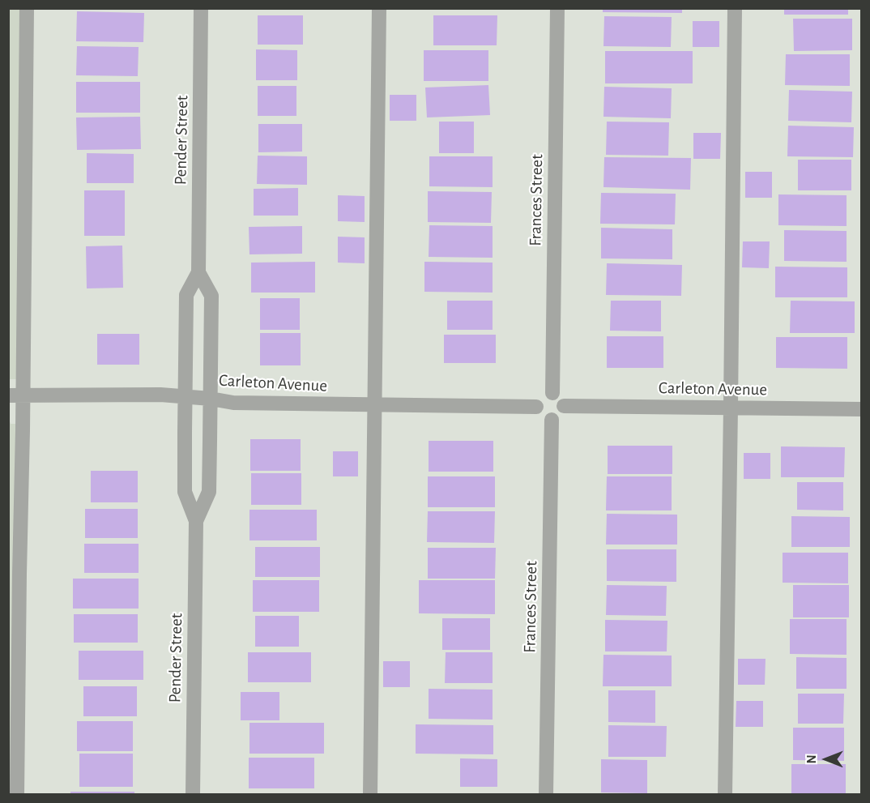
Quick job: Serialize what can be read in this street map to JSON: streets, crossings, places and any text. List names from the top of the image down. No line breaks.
{"streets":{"street":["Pender Street","Frances Street","Carleton Avenue"]},"crossings":[["Pender Street","Carleton Avenue"],["Frances Street","Carleton Avenue"]],"north":"left"}
